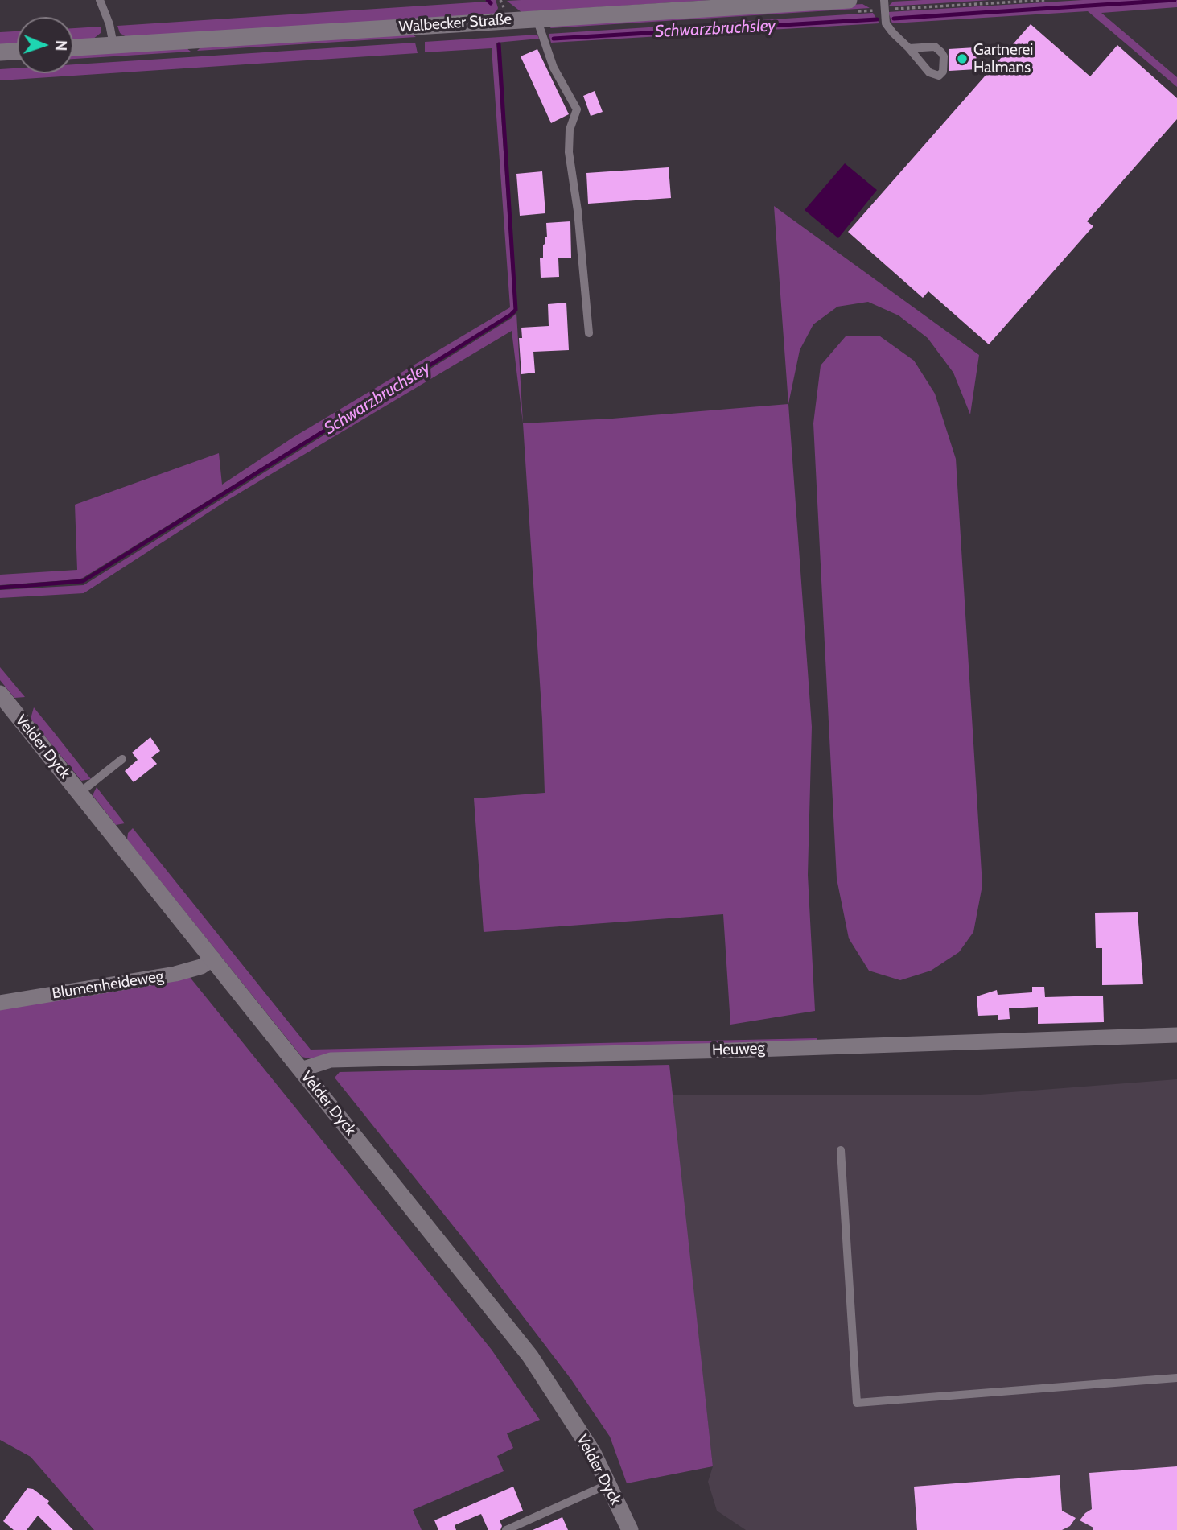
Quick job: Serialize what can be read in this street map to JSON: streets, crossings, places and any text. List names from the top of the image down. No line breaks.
{"streets":{"main road":["Walbecker Straße","Velder Dyck"],"street":["Blumenheideweg","Heuweg"]},"crossings":[["Velder Dyck","Blumenheideweg"],["Velder Dyck","Heuweg"]],"water":["Schwarzbruchsley"],"places":["Gartnerei Halmans"],"north":"right"}
